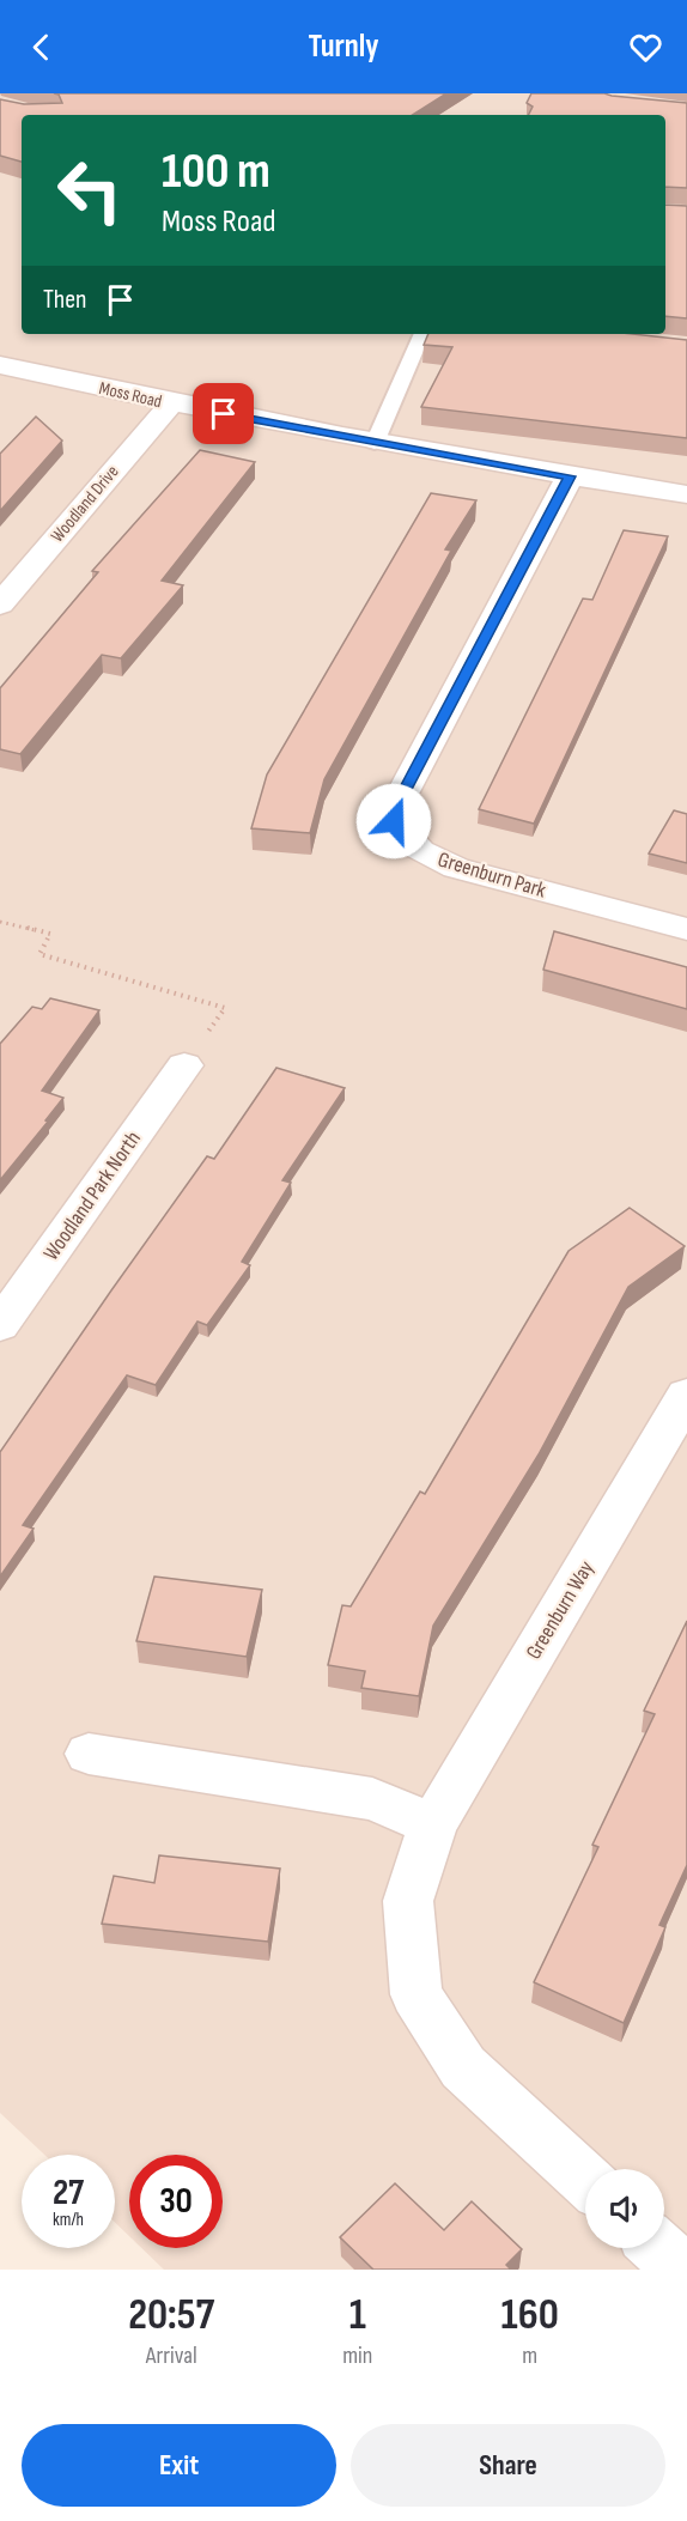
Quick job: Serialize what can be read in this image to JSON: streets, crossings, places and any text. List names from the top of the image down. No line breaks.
{"streets":{"street":["Moss Road","Woodland Drive","Greenburn Park","Woodland Park North","Greenburn Way"]},"crossings":[["Moss Road","Woodland Drive"],["Moss Road","Greenburn Park"]],"page":{"header":"Turnly","turn":["100 m","Moss Road"],"then":"Then","speed":"27 km/h","limit":"30","eta":["20:57","Arrival","1","min","160","m"],"buttons":["Exit","Share"]}}
